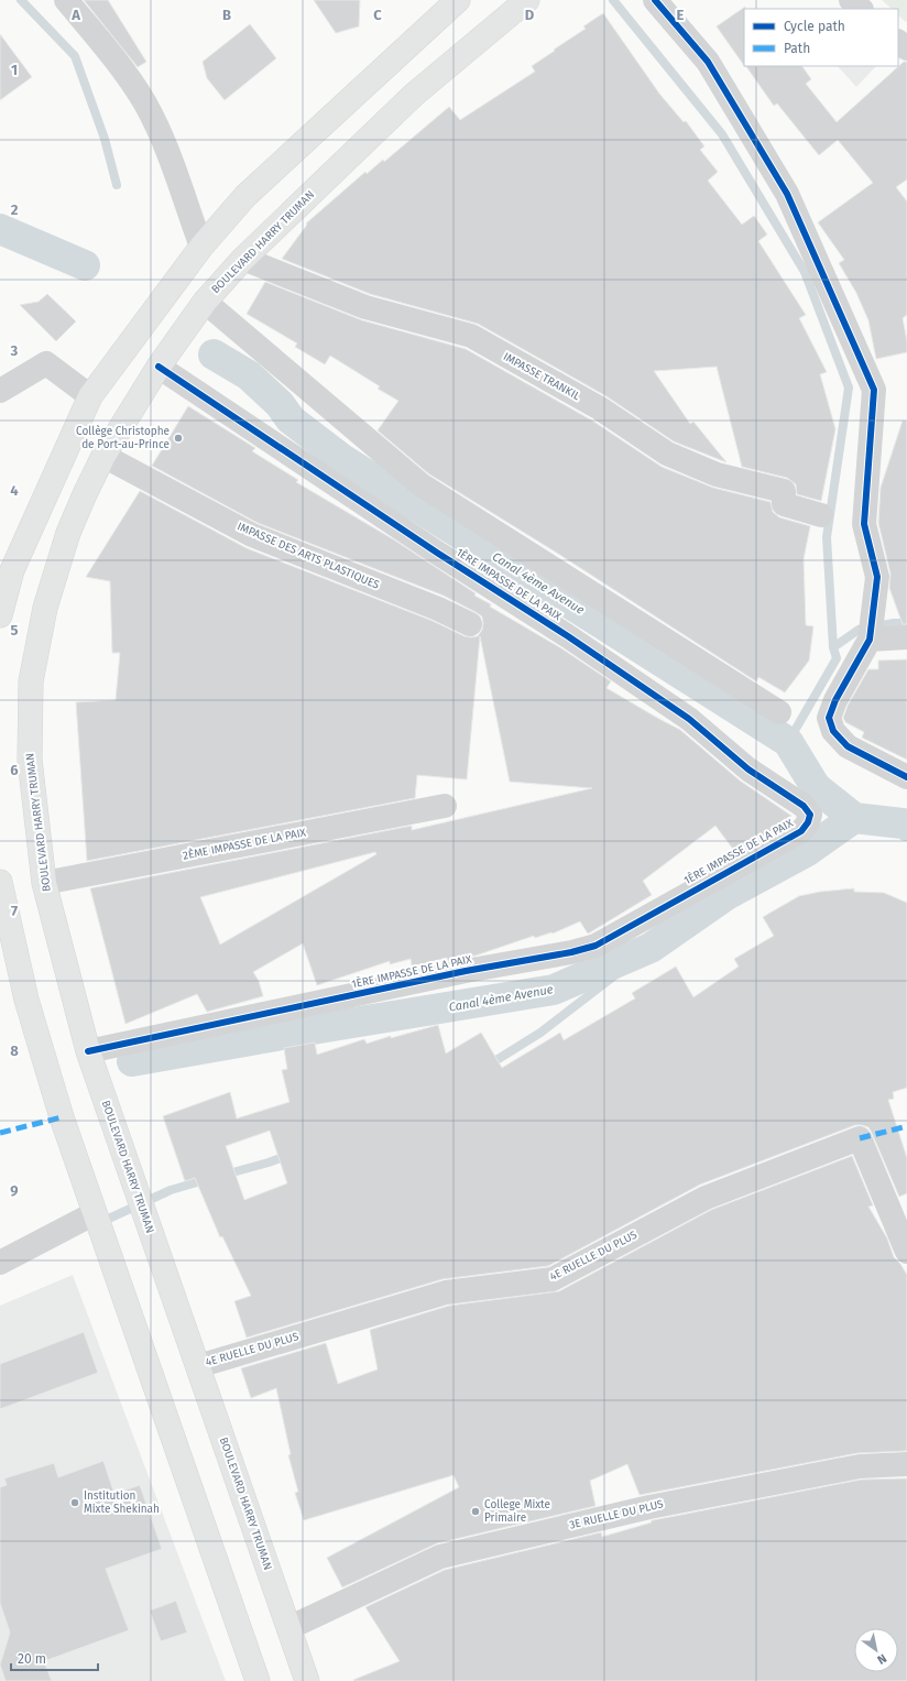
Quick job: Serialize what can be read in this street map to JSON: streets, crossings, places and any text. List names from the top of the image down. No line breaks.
{"streets":{"main road":["BOULEVARD HARRY TRUMAN"],"street":["IMPASSE TRANKIL","IMPASSE DES ARTS PLASTIQUES","1ÈRE IMPASSE DE LA PAIX","2ÈME IMPASSE DE LA PAIX","4E RUELLE DU PLUS","3E RUELLE DU PLUS"]},"crossings":[["BOULEVARD HARRY TRUMAN","IMPASSE TRANKIL"],["BOULEVARD HARRY TRUMAN","IMPASSE DES ARTS PLASTIQUES"],["BOULEVARD HARRY TRUMAN","1ÈRE IMPASSE DE LA PAIX"],["BOULEVARD HARRY TRUMAN","2ÈME IMPASSE DE LA PAIX"],["BOULEVARD HARRY TRUMAN","4E RUELLE DU PLUS"],["BOULEVARD HARRY TRUMAN","3E RUELLE DU PLUS"]],"water":["Canal 4ème Avenue"],"places":["Collège Christophe de Port-au-Prince","Institution Mixte Shekinah","College Mixte Primaire"],"legend":["Cycle path","Path"],"scale_bar":"20 m","north":"bottom right","grid":{"columns":["A","B","C","D","E"],"rows":["1","2","3","4","5","6","7","8","9"]}}
